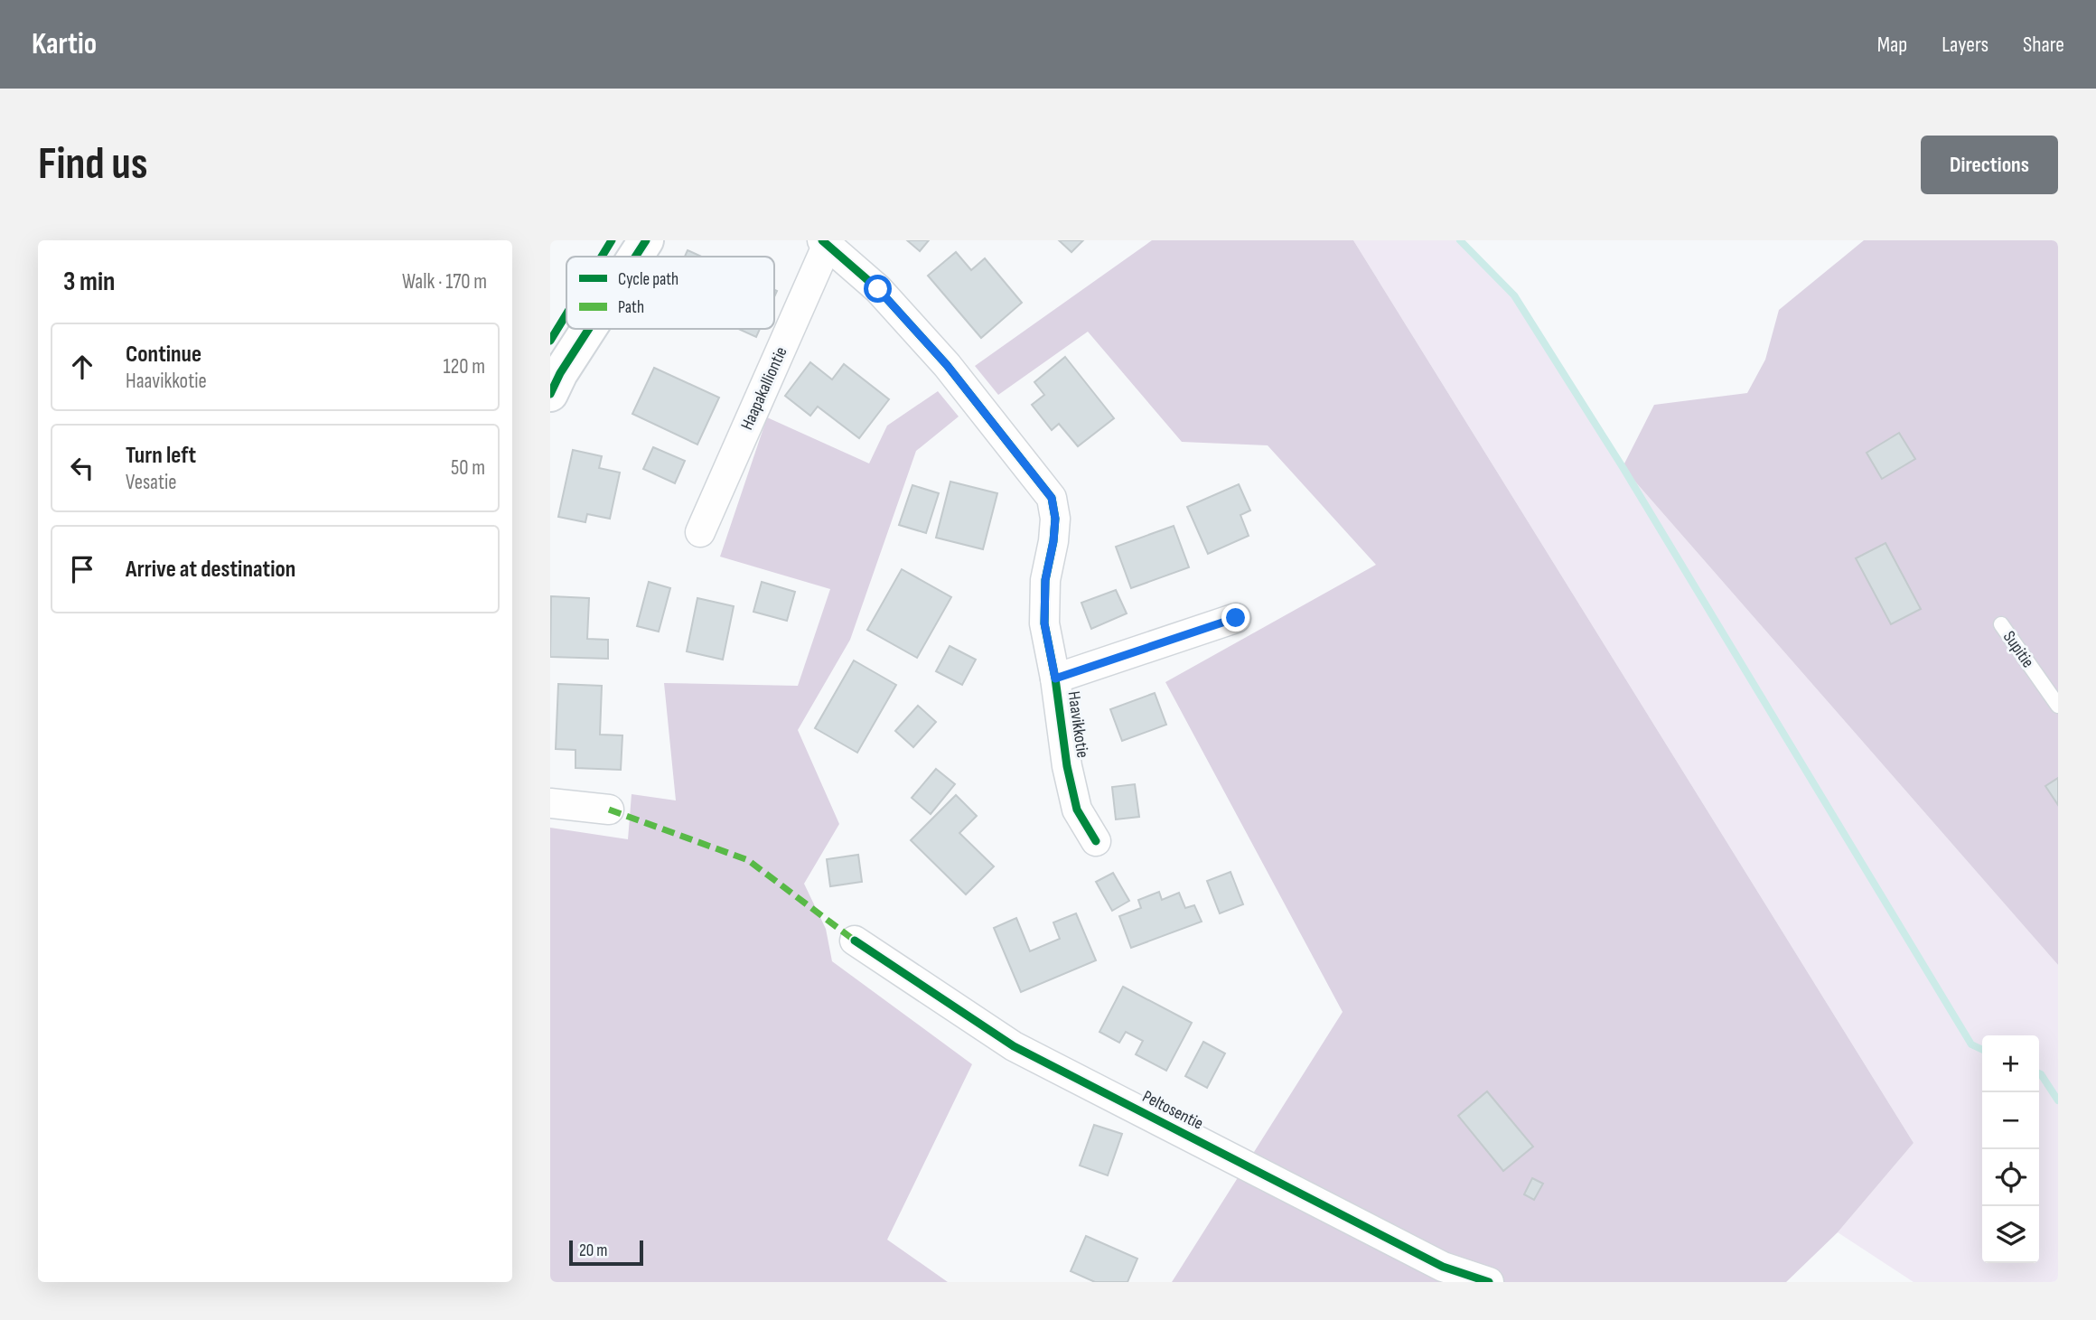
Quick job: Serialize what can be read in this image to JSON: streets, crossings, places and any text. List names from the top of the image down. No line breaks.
{"streets":{"street":["Haapakalliontie","Haavikkotie","Peltosentie"],"lane":["Supitie"]},"crossings":[["Haapakalliontie","Haavikkotie"]],"legend":["Cycle path","Path"],"scale_bar":"20 m","page":{"header":"Kartio","nav":["Map","Layers","Share"],"buttons":"Directions","title":"Find us","heading":["3 min","Walk · 170 m"],"list":[["Continue","Haavikkotie","120 m"],["Turn left","Vesatie","50 m"],"Arrive at destination"],"map_buttons":["+","−"],"scale":"20 m"}}
